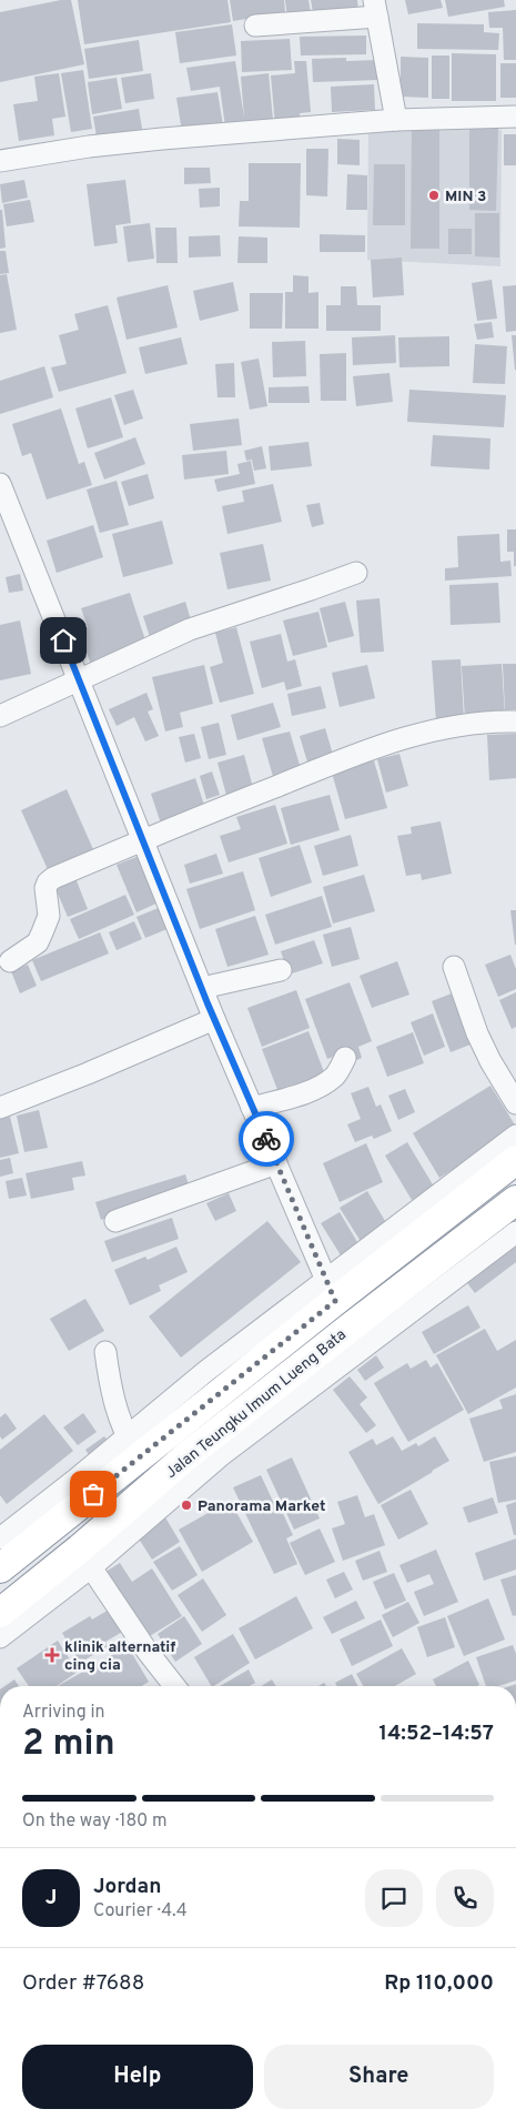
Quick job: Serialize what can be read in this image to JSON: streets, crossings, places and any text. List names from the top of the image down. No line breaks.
{"streets":{"highway":["Jalan Teungku Imum Lueng Bata"]},"places":{"other":["MIN 3","Panorama Market"],"health":["klinik alternatif cing cia"]},"page":{"heading":["2 min","Arriving in","14:52–14:57"],"panel":["Jordan","Courier · 4.4","Order #7688","Rp 110,000"],"bar":"On the way · 180 m","round":"J","buttons":["Help","Share"]}}
